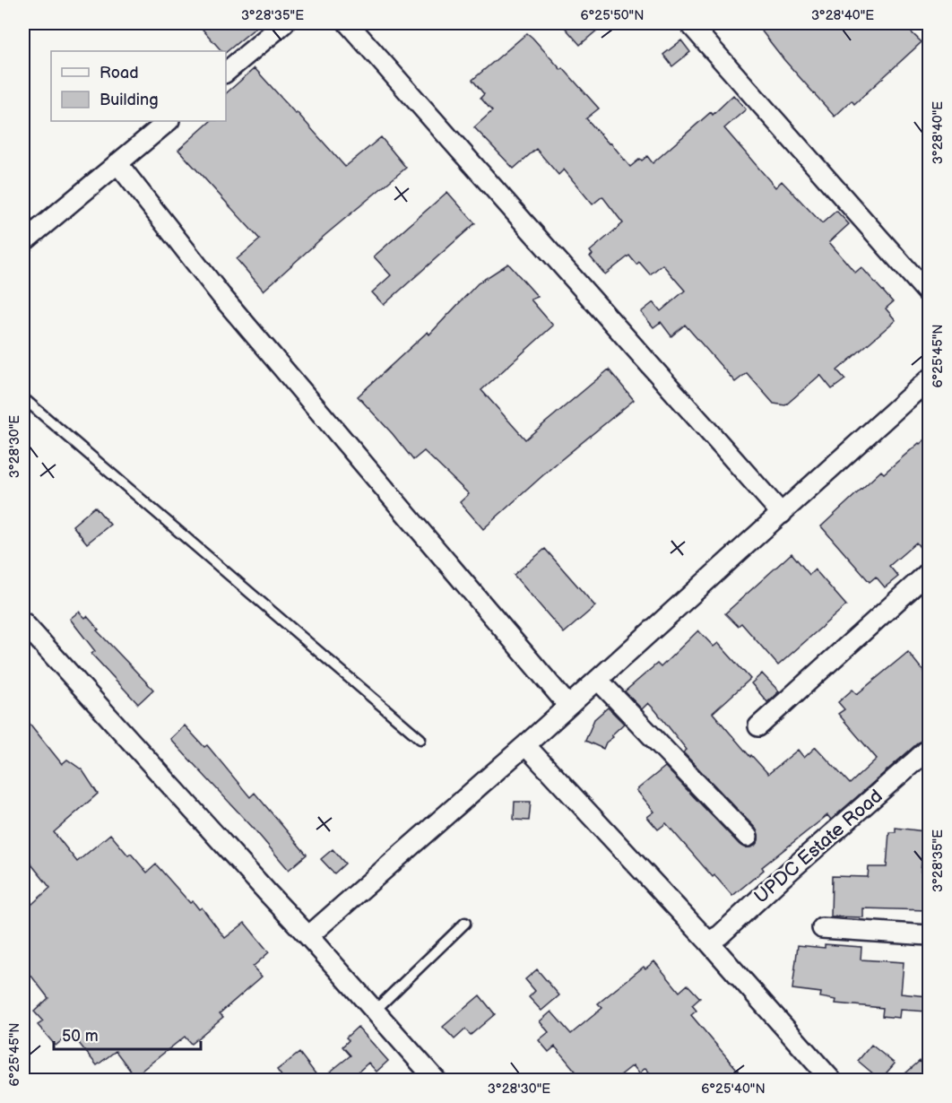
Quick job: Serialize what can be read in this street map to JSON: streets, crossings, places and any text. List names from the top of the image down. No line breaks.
{"streets":{"street":["UPDC Estate Road"]},"legend":["Road","Building"],"scale_bar":"50 m","coordinates":["3°28'35\"E","6°25'50\"N","3°28'40\"E","6°25'45\"N","3°28'30\"E","6°25'40\"N"]}
